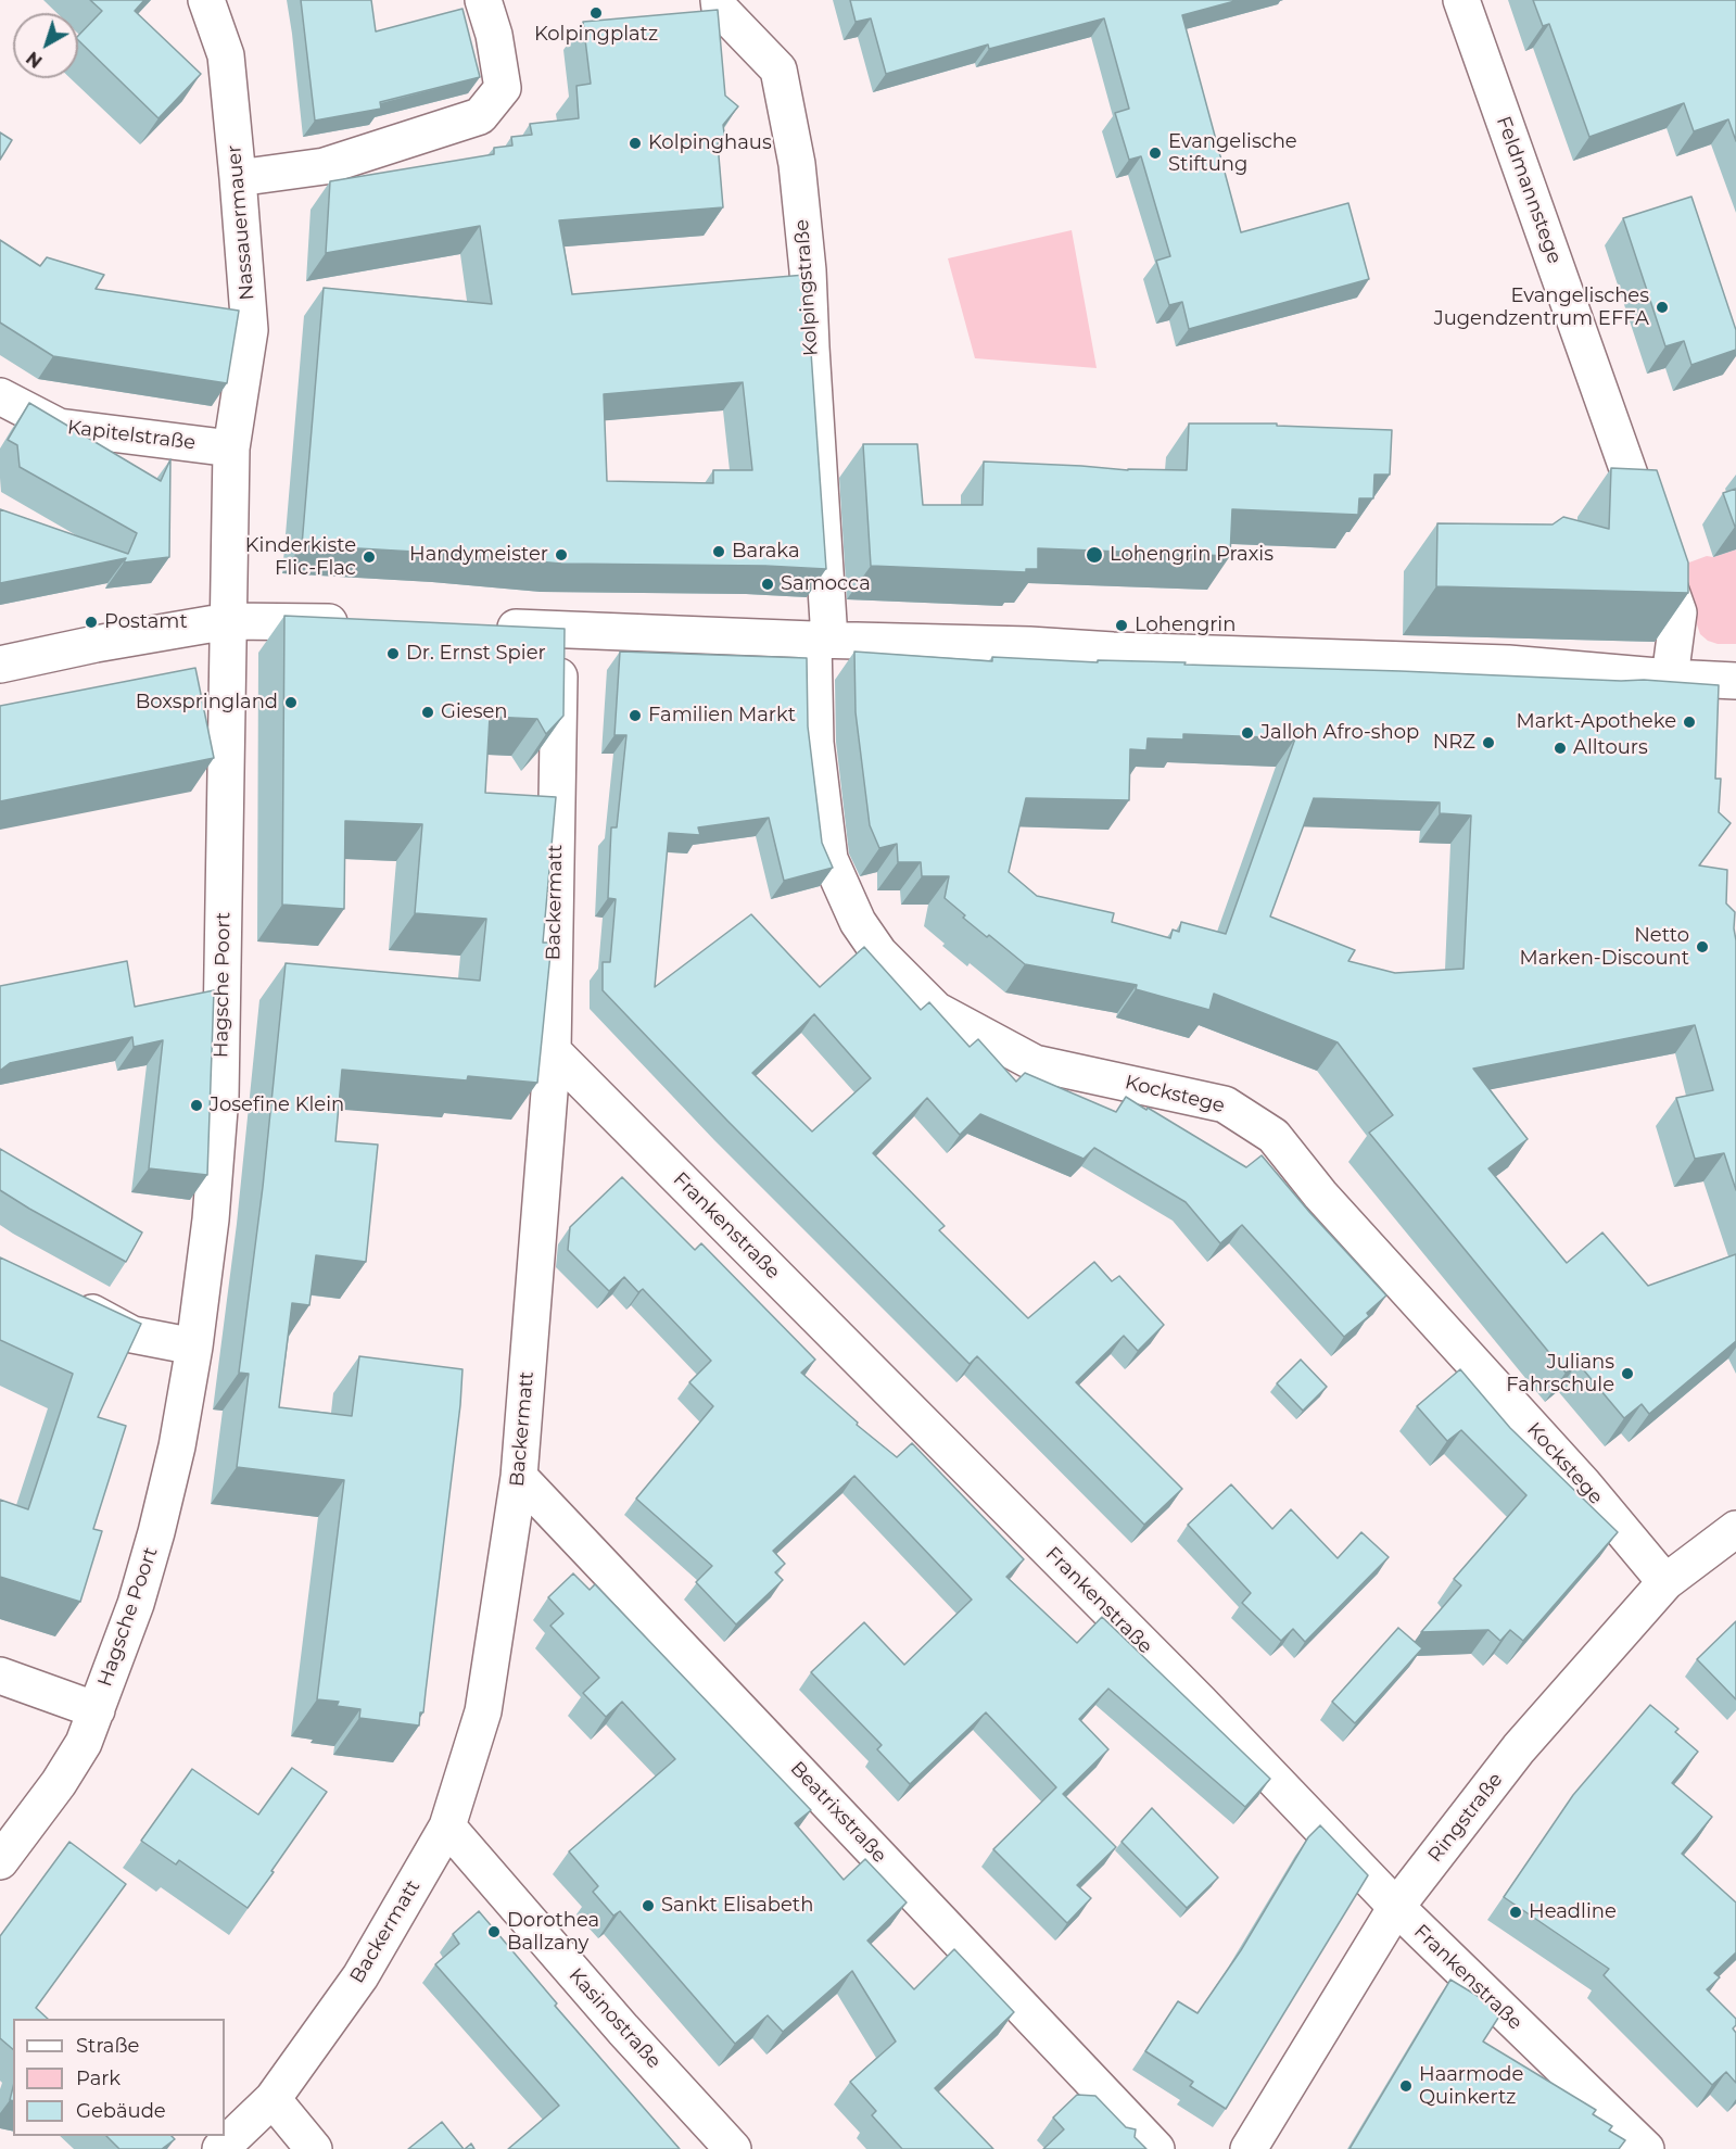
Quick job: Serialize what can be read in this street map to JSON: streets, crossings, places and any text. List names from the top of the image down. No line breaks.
{"streets":{"street":["Feldmannstege","Nassauermauer","Kolpingstraße","Kapitelstraße","Backermatt","Hagsche Poort","Kockstege","Frankenstraße","Beatrixstraße","Ringstraße","Kasinostraße"]},"crossings":[["Nassauermauer","Kapitelstraße"],["Nassauermauer","Hagsche Poort"],["Kolpingstraße","Kockstege"],["Backermatt","Frankenstraße"],["Backermatt","Beatrixstraße"],["Backermatt","Kasinostraße"],["Kockstege","Ringstraße"],["Frankenstraße","Ringstraße"]],"places":["Kolpingplatz","Kolpinghaus","Evangelische Stiftung","Evangelisches Jugendzentrum EFFA","Baraka","Handymeister","Lohengrin Praxis","Kinderkiste Flic-Flac","Samocca","Postamt","Lohengrin","Dr. Ernst Spier","Boxspringland","Giesen","Familien Markt","Markt-Apotheke","Jalloh Afro-shop","NRZ","Alltours","Netto Marken-Discount","Josefine Klein","Julians Fahrschule","Sankt Elisabeth","Headline","Dorothea Ballzany","Haarmode Quinkertz"],"legend":["Straße","Park","Gebäude"],"north":"bottom left"}
